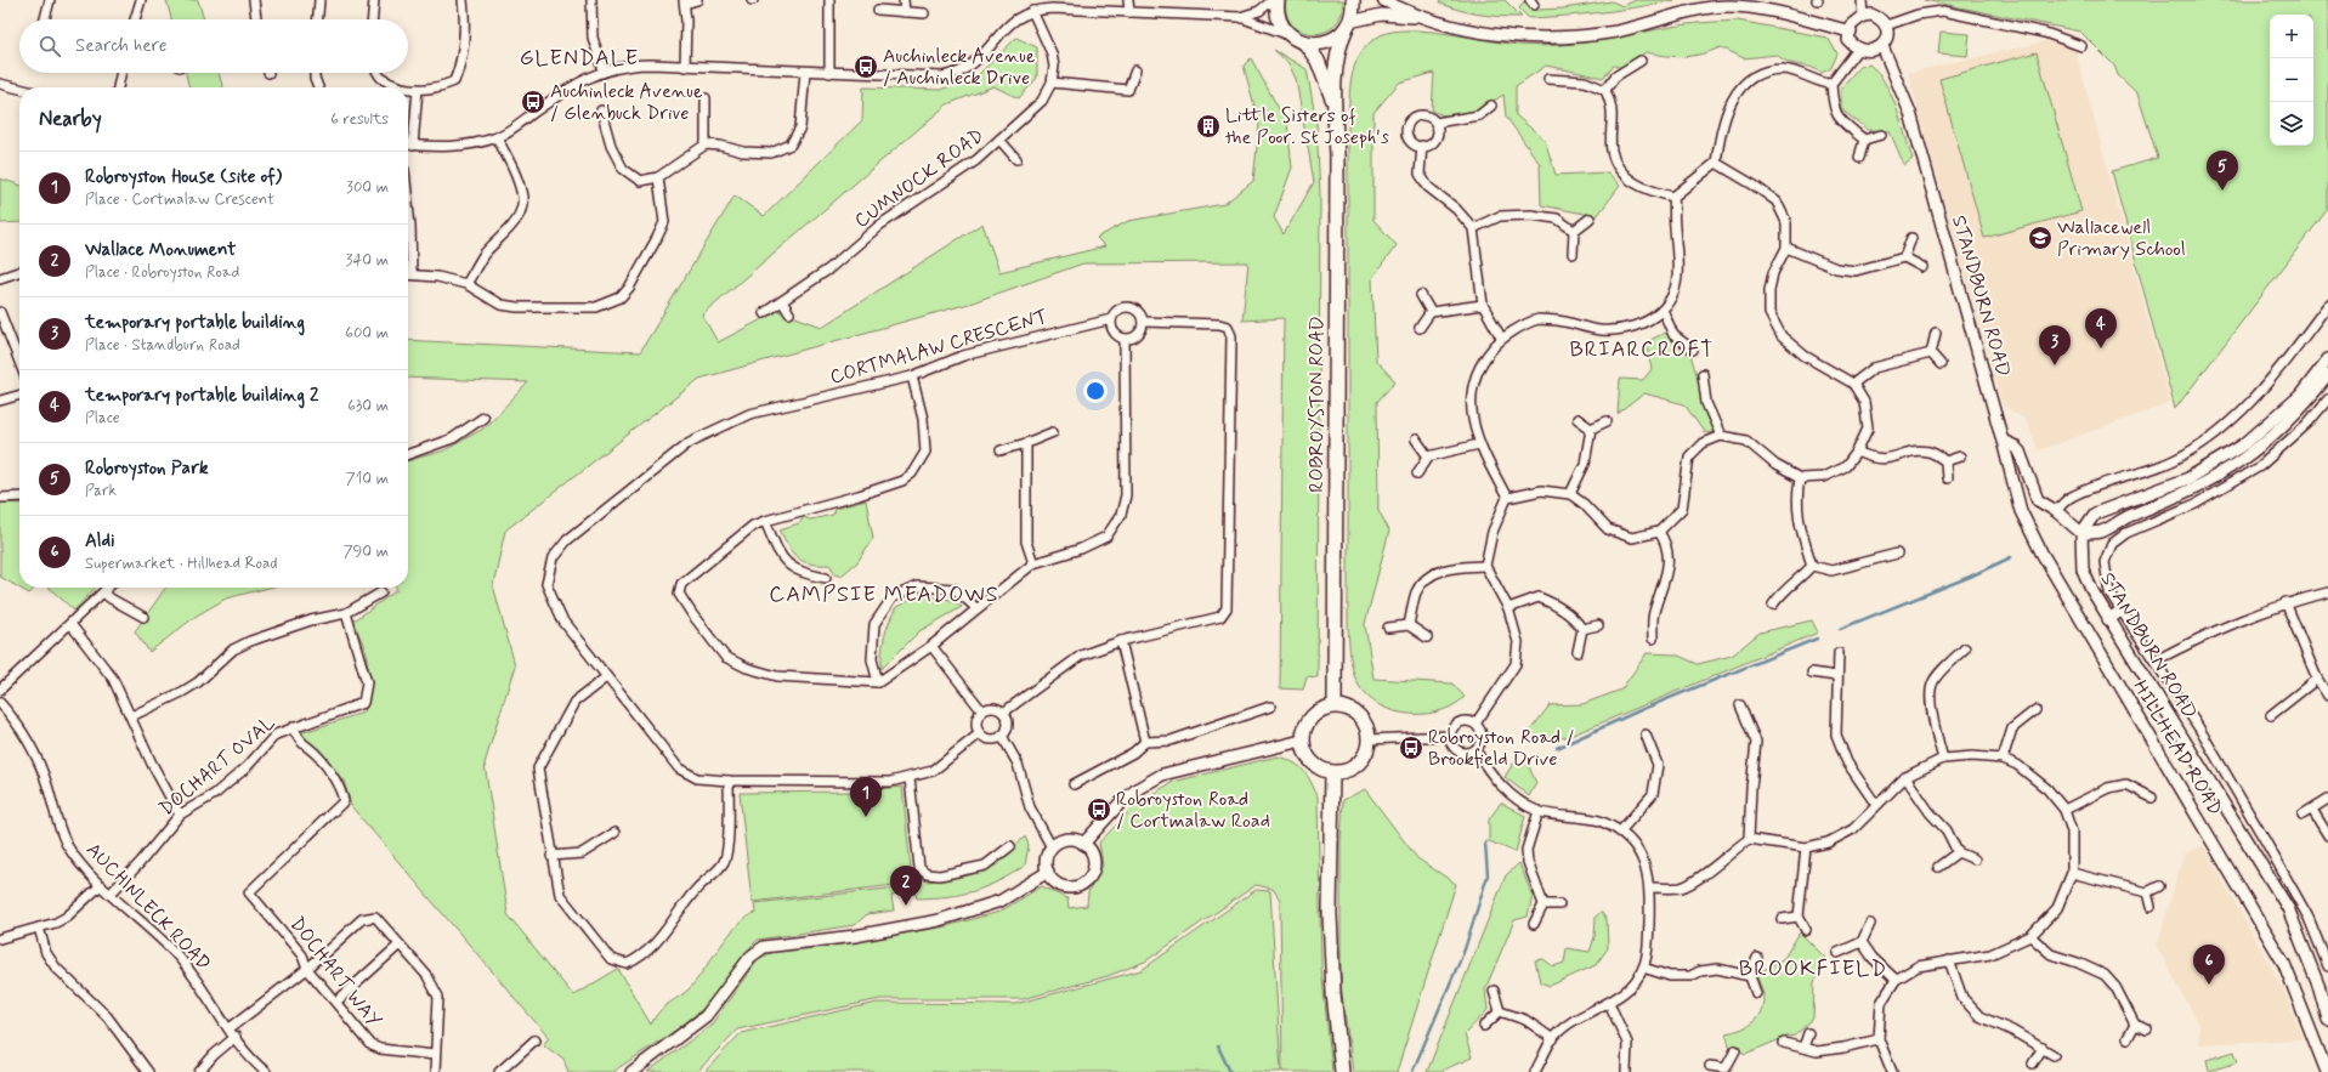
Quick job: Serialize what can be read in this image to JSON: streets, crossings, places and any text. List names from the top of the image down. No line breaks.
{"streets":{"main road":["ROBROYSTON ROAD"],"street":["CUMNOCK ROAD","STANDBURN ROAD","CORTMALAW CRESCENT","HILLHEAD ROAD","DOCHART OVAL","AUCHINLECK ROAD","DOCHART WAY"]},"crossings":[["STANDBURN ROAD","HILLHEAD ROAD"],["DOCHART OVAL","AUCHINLECK ROAD"],["DOCHART OVAL","DOCHART WAY"]],"districts":["GLENDALE","BRIARCROFT","CAMPSIE MEADOWS","BROOKFIELD"],"places":{"bus stop":["Auchinleck Avenue / Auchinleck Drive","Auchinleck Avenue / Glenbuck Drive","Robroyston Road / Brookfield Drive","Robroyston Road / Cortmalaw Road"],"building":["Little Sisters of the Poor. St Joseph's"],"school or university":["Wallacewell Primary School"]},"page":{"map_buttons":["+","−"],"search":"Search here","heading":["Nearby","6 results"],"pins":["5","4","3","1","2","6"],"list":[{"mark":"1","name":"Robroyston House (site of)","note":"Place · Cortmalaw Crescent","value":"300 m"},{"mark":"2","name":"Wallace Monument","note":"Place · Robroyston Road","value":"340 m"},{"mark":"3","name":"temporary portable building","note":"Place · Standburn Road","value":"600 m"},{"mark":"4","name":"temporary portable building 2","note":"Place","value":"630 m"},{"mark":"5","name":"Robroyston Park","note":"Park","value":"710 m"},{"mark":"6","name":"Aldi","note":"Supermarket · Hillhead Road","value":"790 m"}]}}
